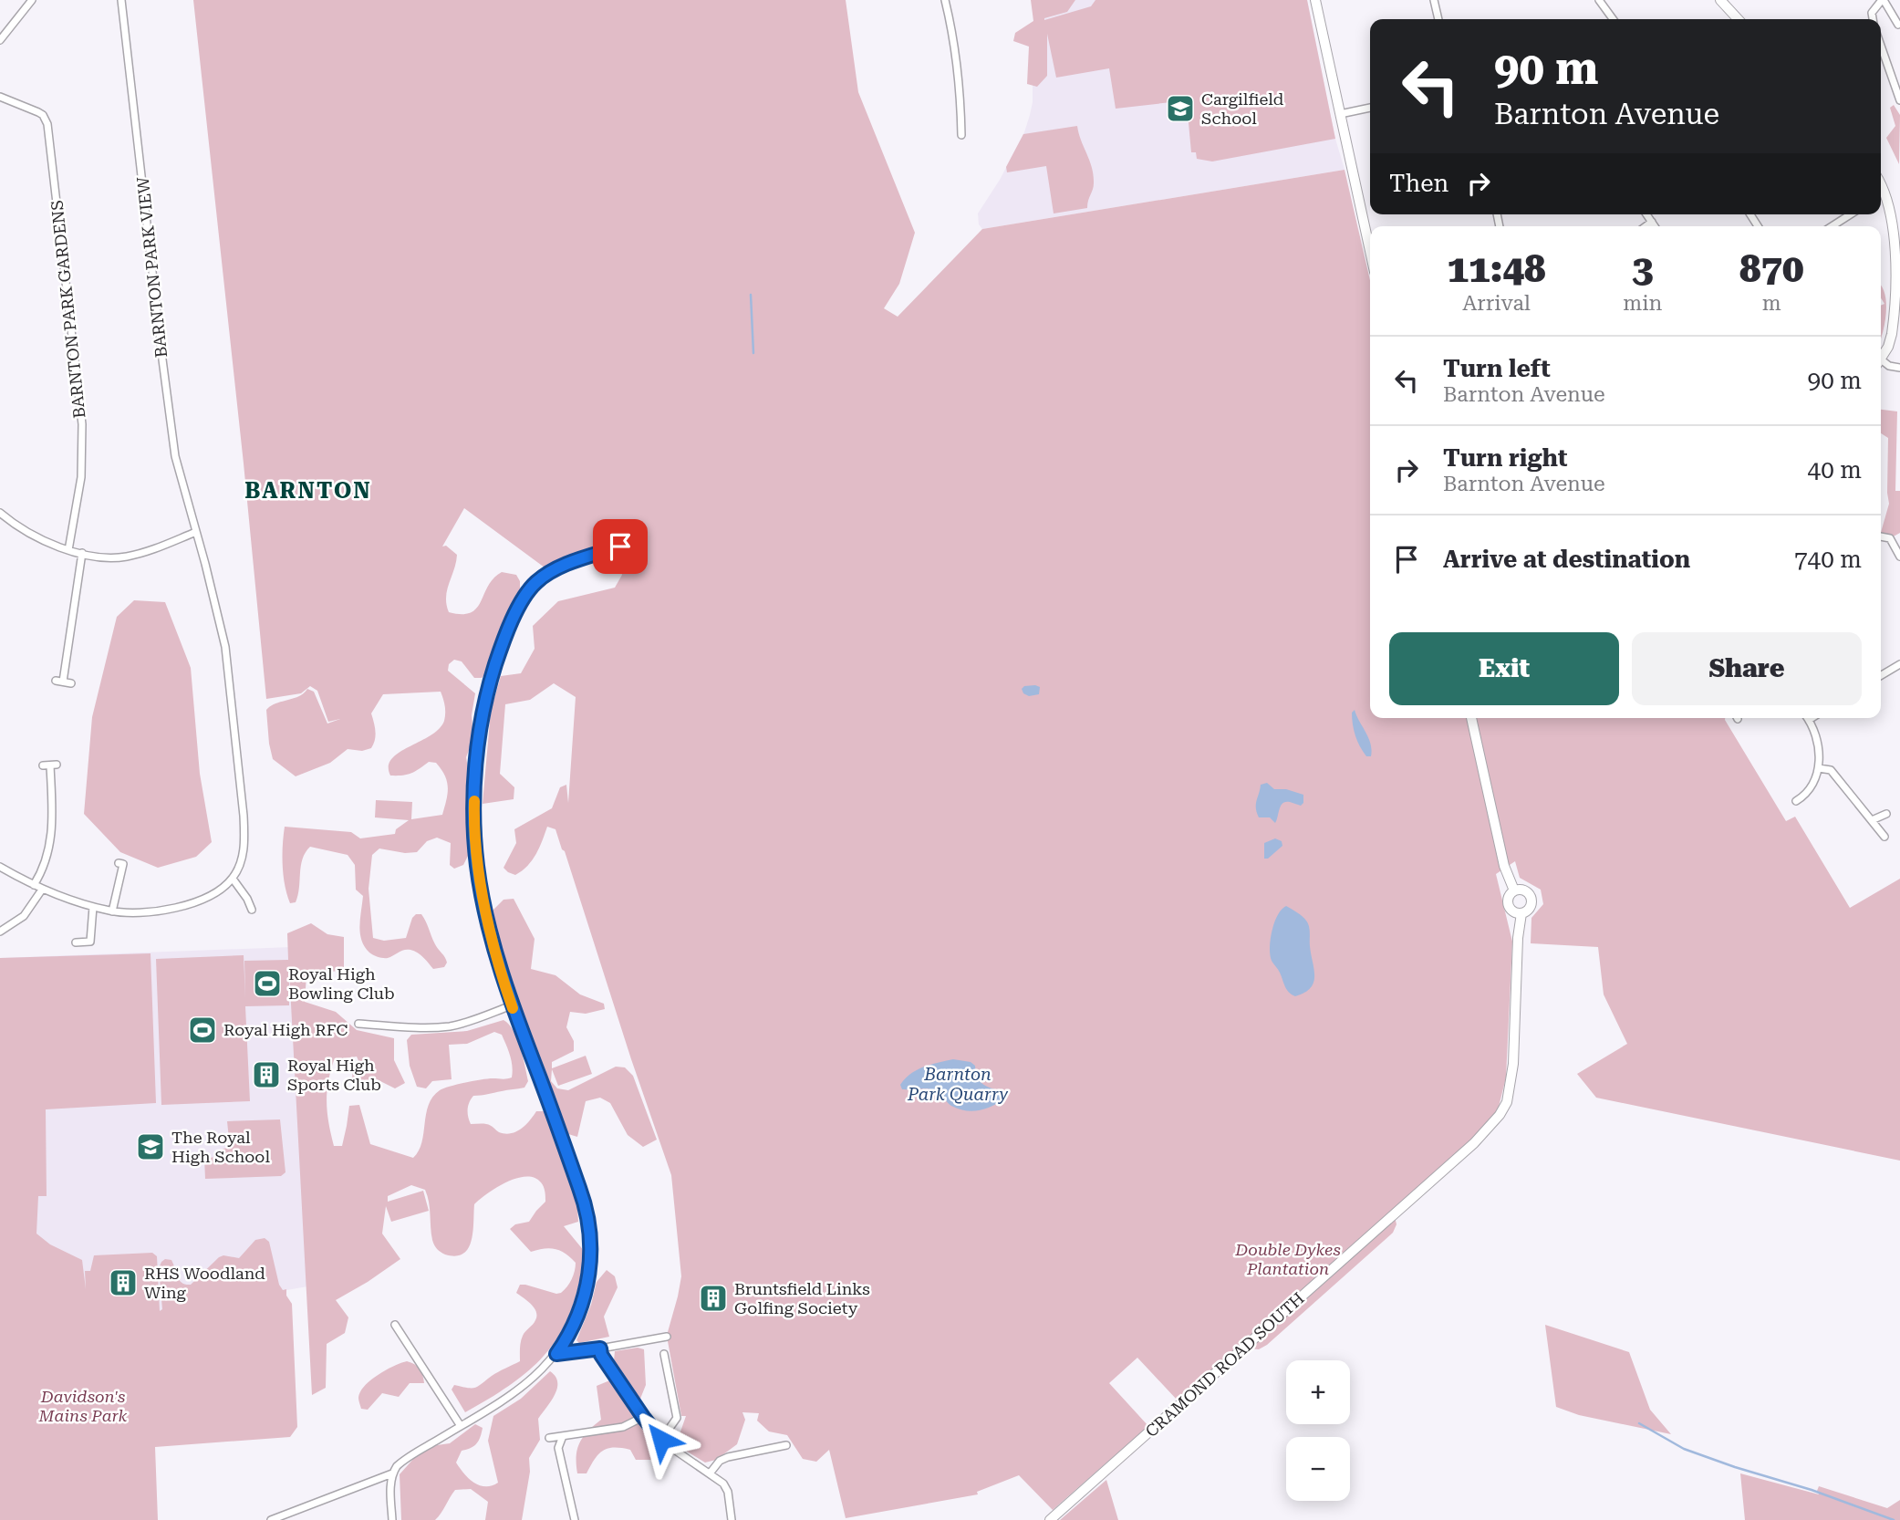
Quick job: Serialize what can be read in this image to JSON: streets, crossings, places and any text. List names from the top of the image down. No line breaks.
{"streets":{"street":["BARNTON PARK VIEW","BARNTON PARK GARDENS","CRAMOND ROAD SOUTH"]},"districts":["BARNTON"],"water":["Barnton Park Quarry"],"parks":["Double Dykes Plantation","Davidson's Mains Park"],"places":{"school or university":["Cargilfield School","The Royal High School"],"sports":["Royal High Bowling Club","Royal High RFC"],"building":["Royal High Sports Club","RHS Woodland Wing","Bruntsfield Links Golfing Society"]},"page":{"turn":["90 m","Barnton Avenue"],"then":"Then","eta":["11:48","Arrival","3","min","870","m"],"list":[{"name":"Turn left","note":"Barnton Avenue","value":"90 m"},{"name":"Turn right","note":"Barnton Avenue","value":"40 m"},{"name":"Arrive at destination","value":"740 m"}],"buttons":["Exit","Share"],"map_buttons":["+","−"]}}
